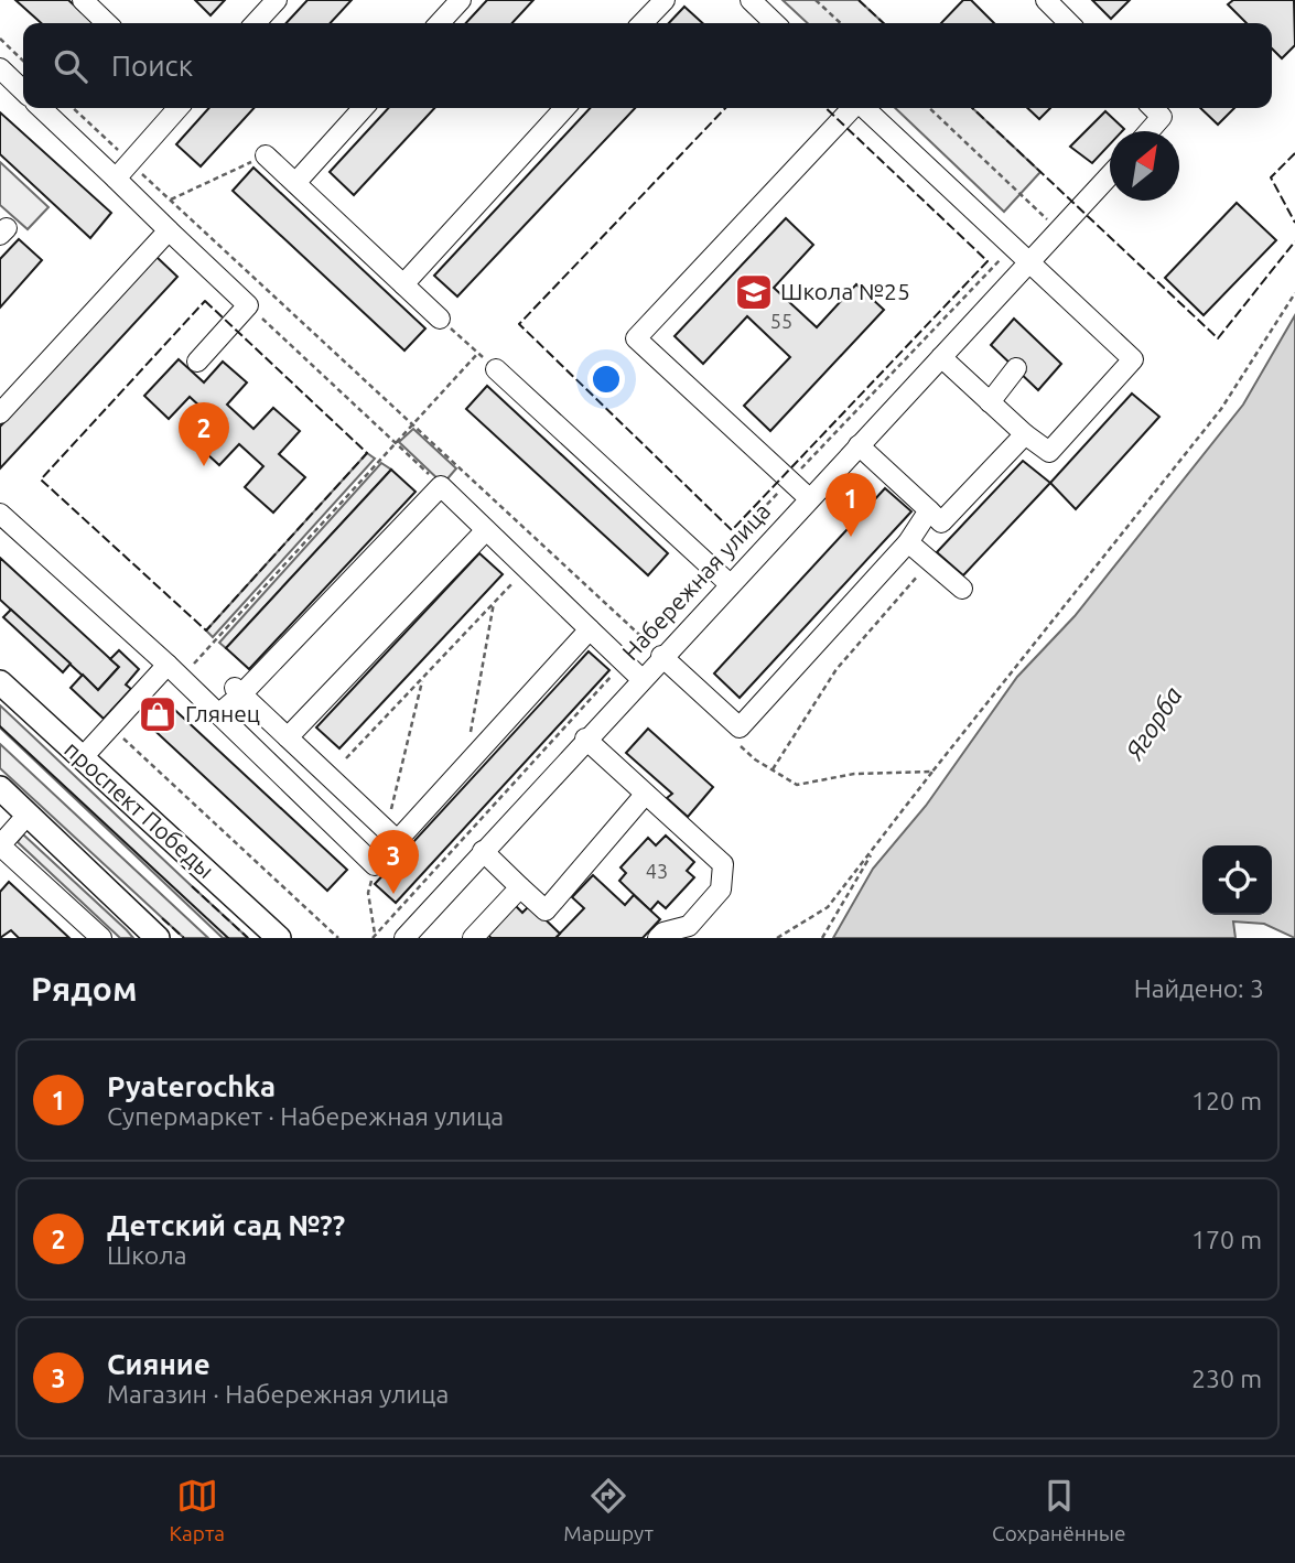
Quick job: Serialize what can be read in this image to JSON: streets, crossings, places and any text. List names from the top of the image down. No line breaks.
{"streets":{"main road":["проспект Победы"],"street":["Набережная улица"]},"water":["Ягорба"],"places":{"school or university":["Школа №25"],"shop":["Глянец"]},"house_numbers":["55","43"],"north":"top right","page":{"search":"Поиск","pins":["2","1","3"],"heading":["Рядом","Найдено: 3"],"list":[{"mark":"1","name":"Pyaterochka","note":"Супермаркет · Набережная улица","value":"120 m"},{"mark":"2","name":"Детский сад №??","note":"Школа","value":"170 m"},{"mark":"3","name":"Сияние","note":"Магазин · Набережная улица","value":"230 m"}],"nav":["Карта","Маршрут","Сохранённые"]}}
